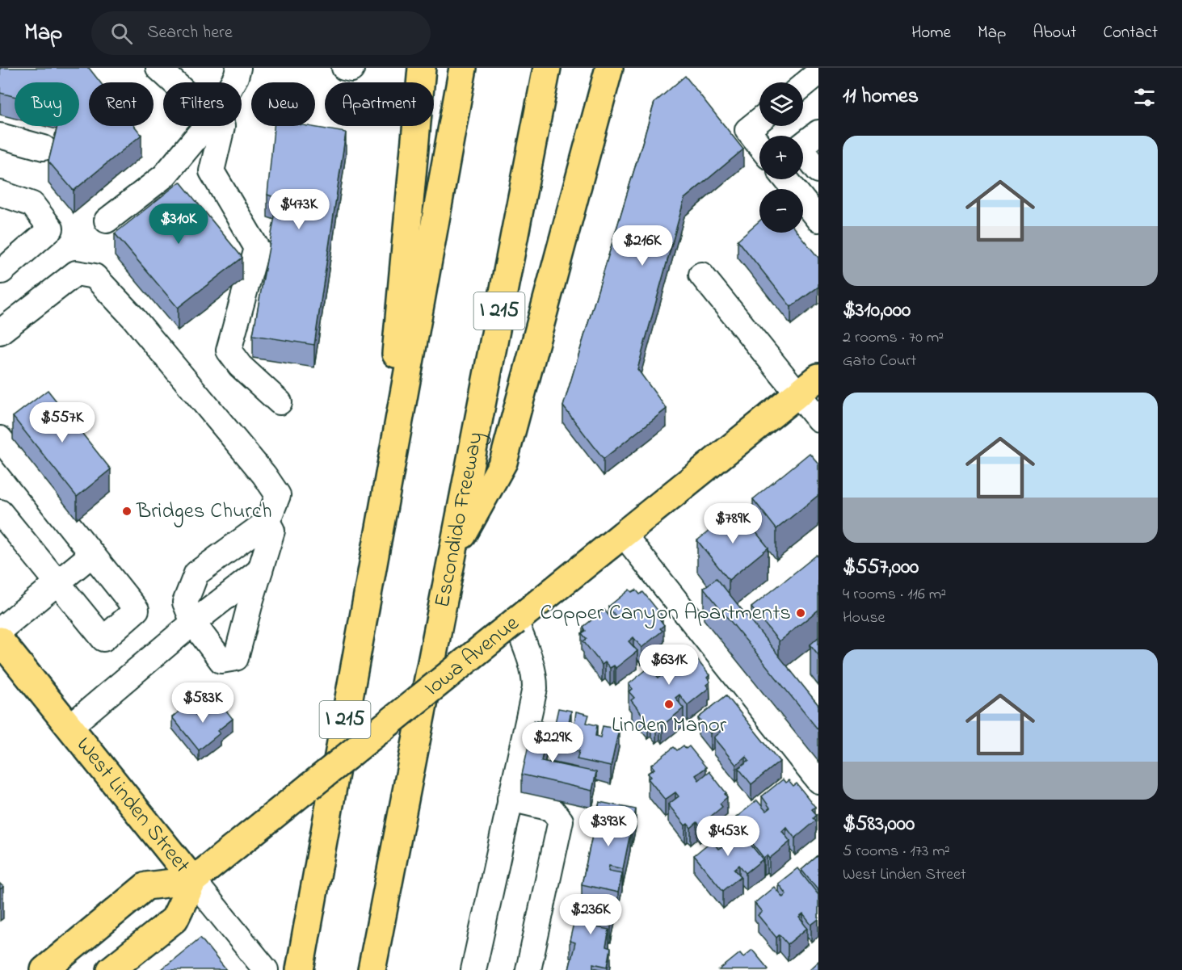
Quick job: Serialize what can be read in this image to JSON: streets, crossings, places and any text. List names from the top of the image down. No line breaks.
{"streets":{"main road":["I 215","Escondido Freeway","Iowa Avenue","West Linden Street"]},"crossings":[["Iowa Avenue","West Linden Street"]],"places":["Bridges Church","Copper Canyon Apartments","Linden Manor"],"page":{"header":"Map","search":"Search here","nav":["Home","Map","About","Contact"],"heading":"11 homes","map_buttons":["+","−"],"chip":["Buy","Rent","Filters","New","Apartment"],"list":[{"name":"$310,000","note":"2 rooms · 70 m² · Gato Court"},{"name":"$557,000","note":"4 rooms · 116 m² · House"},{"name":"$583,000","note":"5 rooms · 173 m² · West Linden Street"}],"price":["$473K","$310K","$216K","$557K","$789K","$631K","$583K","$229K","$393K","$453K","$236K"]}}
